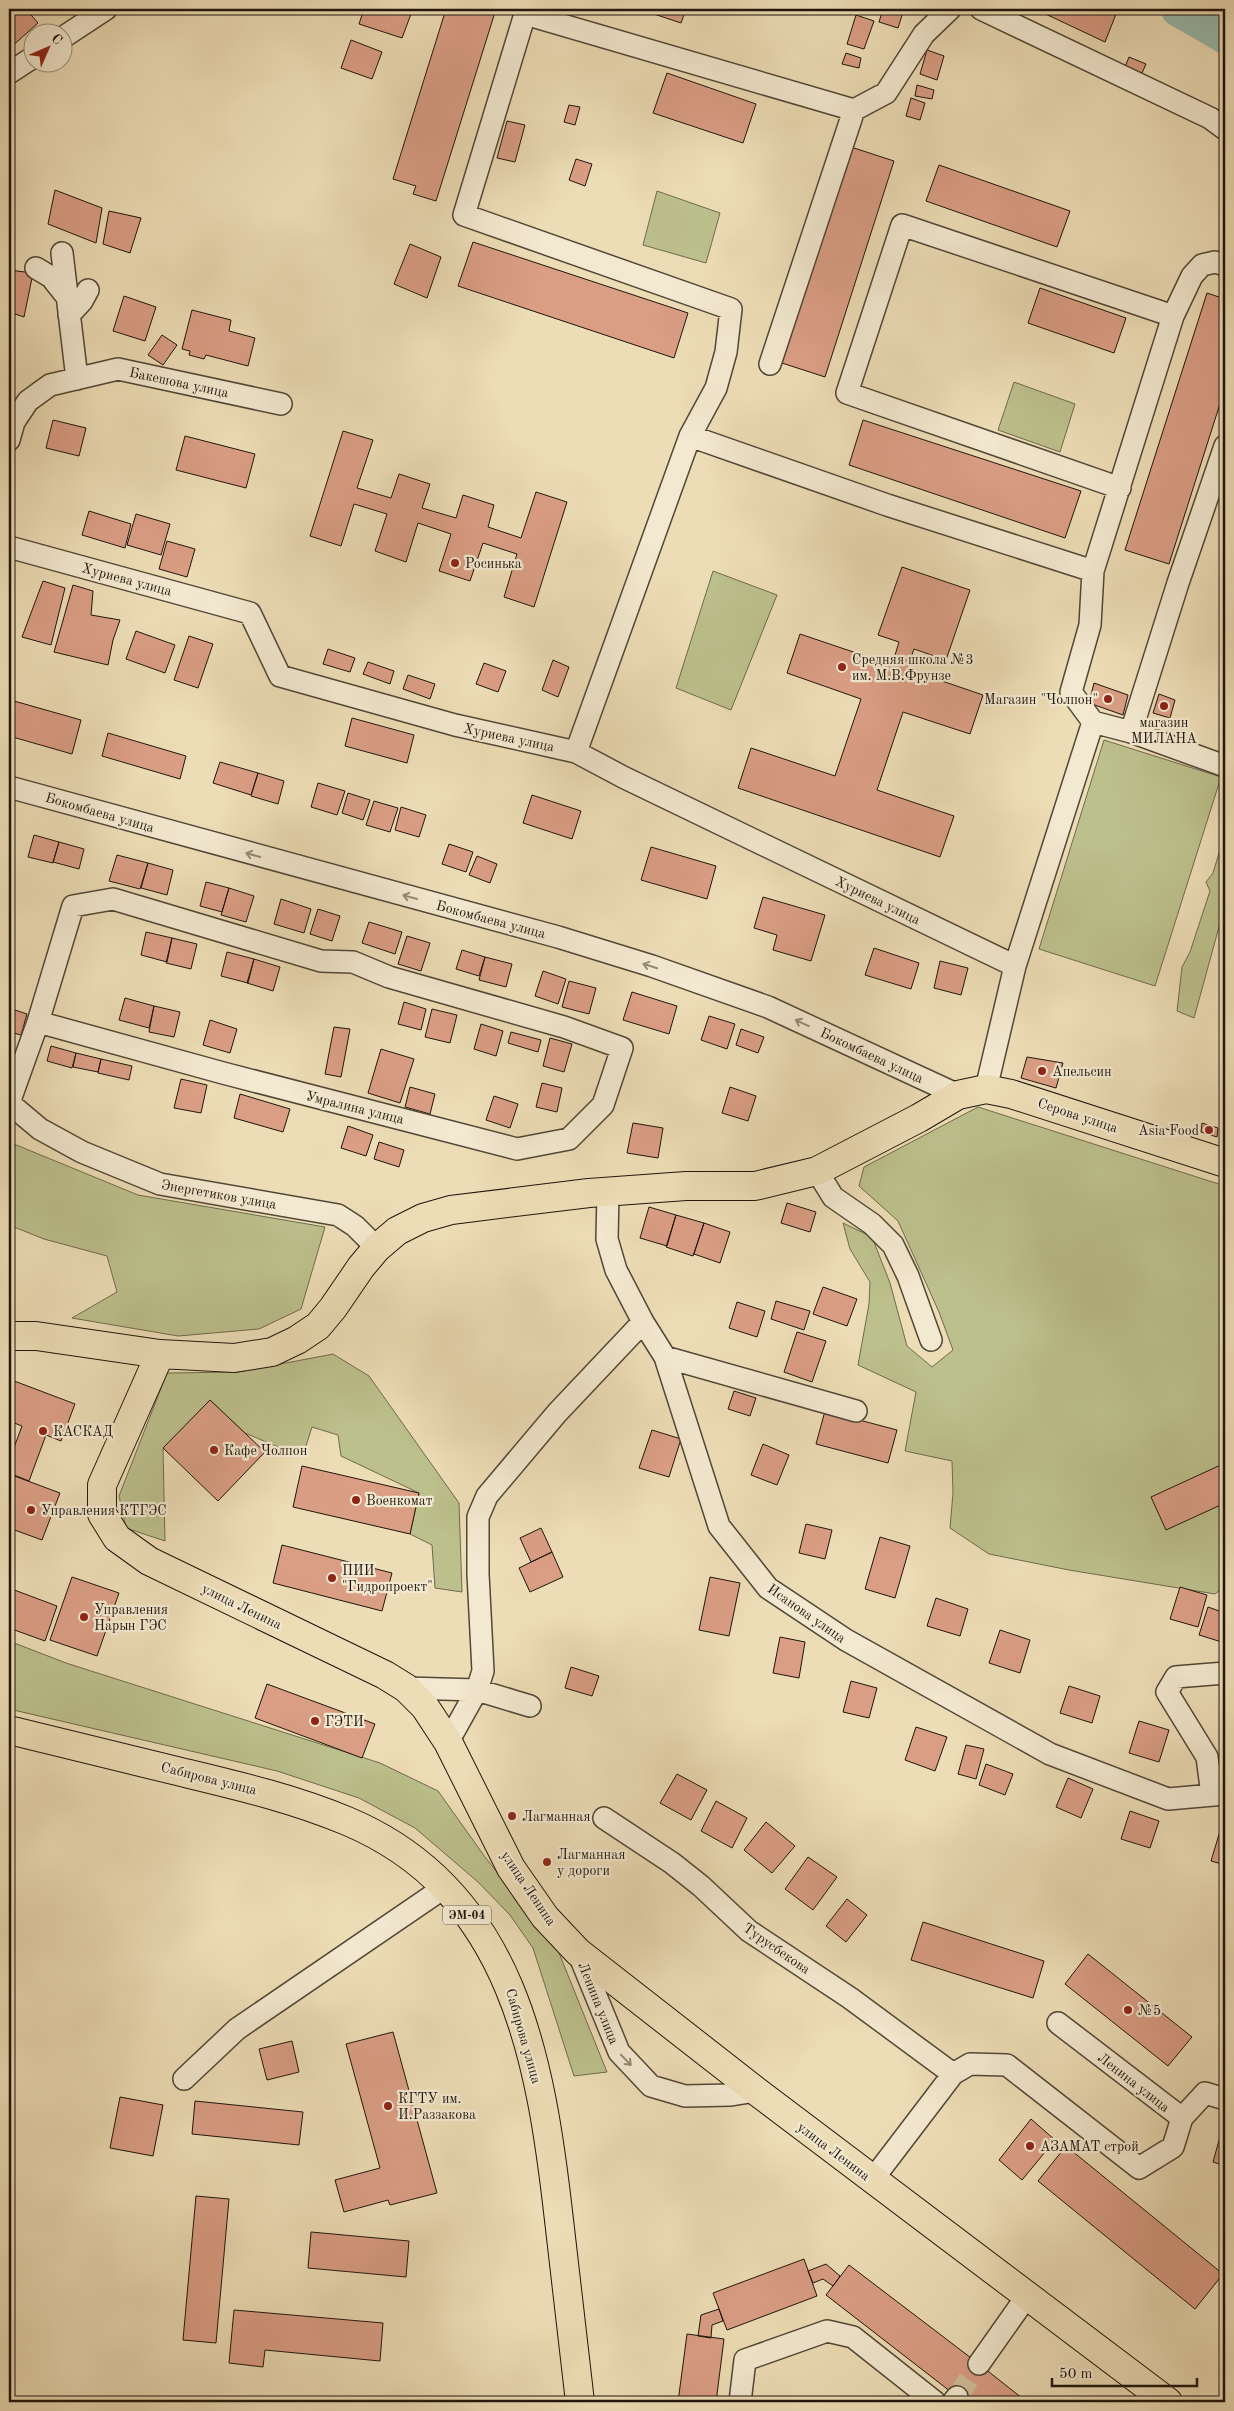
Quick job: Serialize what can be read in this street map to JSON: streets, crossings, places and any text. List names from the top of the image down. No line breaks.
{"streets":{"main road":["Серова улица","улица Ленина","Сабирова улица","ЭМ-04"],"street":["Бакешова улица","Хуриева улица","Бокомбаева улица","Умралина улица","Энергетиков улица","Исанова улица","Турусбекова","Ленина улица"]},"crossings":[["Бокомбаева улица","Серова улица"],["Серова улица","Энергетиков улица"],["Серова улица","улица Ленина"],["Серова улица","Исанова улица"],["улица Ленина","Ленина улица"],["Турусбекова","Ленина улица"]],"one_way":["Бокомбаева улица"],"places":["Росинька","Средняя школа №3 им. М.В.Фрунзе","Магазин \"Чолпон\"","магазин МИЛАНА","Апельсин","Asia Food","КАСКАД","Кафе Чолпон","Военкомат","Управления КТГЭС","ПИИ \"Гидропроект\"","Управления Нарын ГЭС","ГЭТИ","Лагманная","Лагманная у дороги","№5","КГТУ им. И.Раззакова","АЗАМАТ строй"],"scale_bar":"50 m","north":"top right"}
